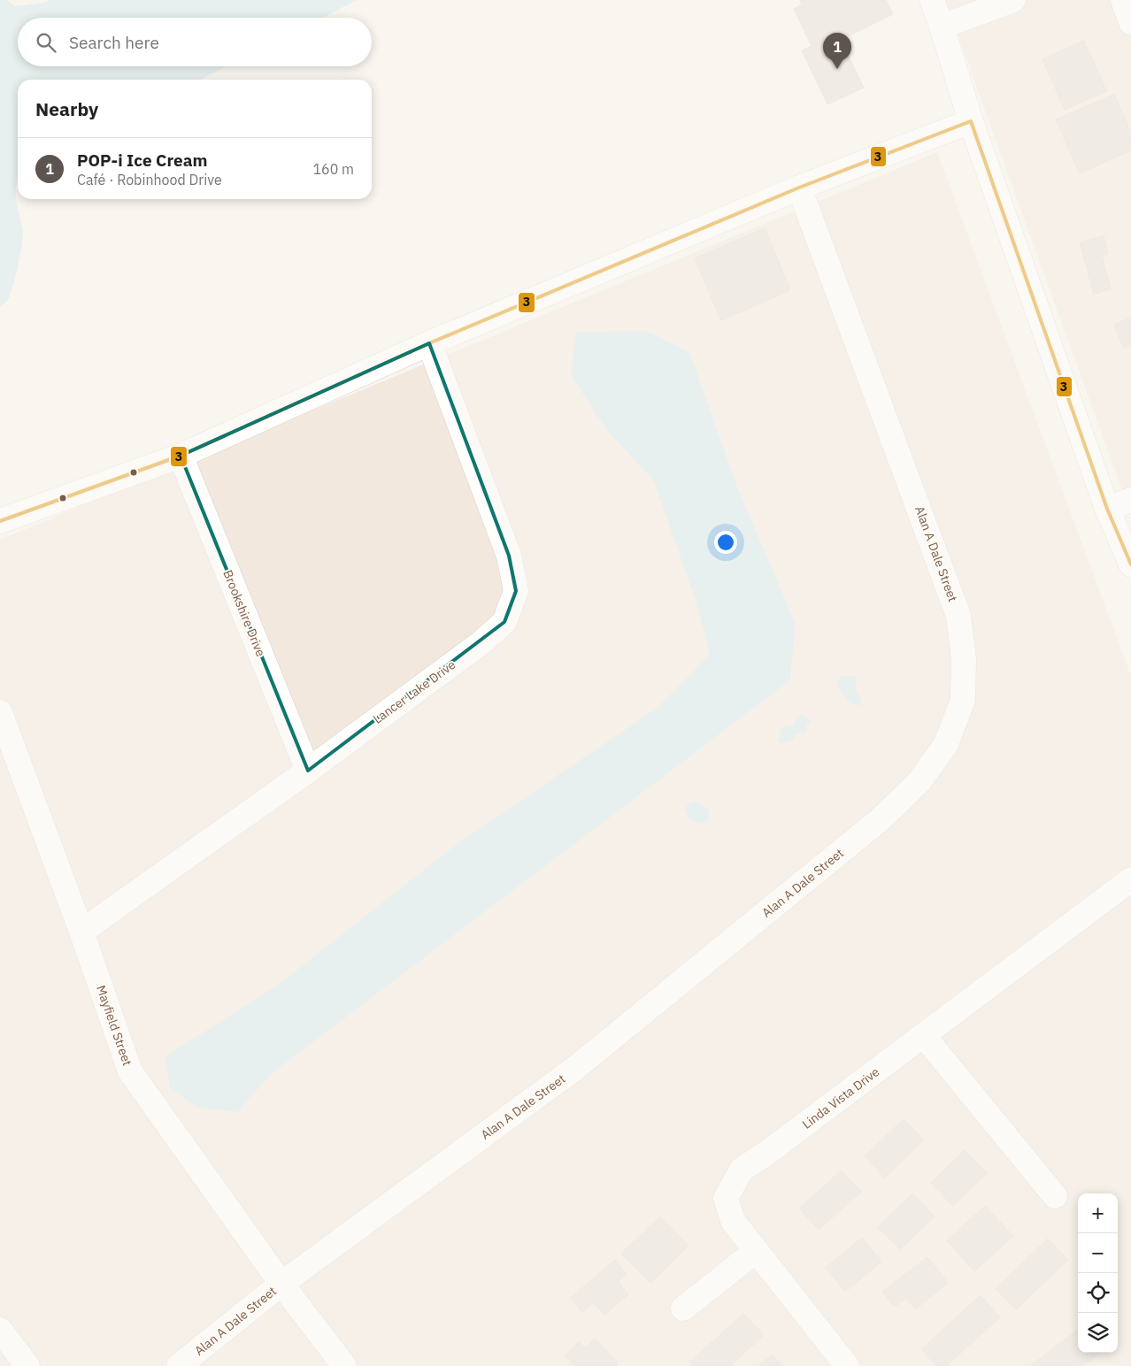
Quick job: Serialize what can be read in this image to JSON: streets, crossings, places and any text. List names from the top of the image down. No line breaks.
{"streets":{"street":["Alan A Dale Street","Brookshire Drive","Lancer Lake Drive","Mayfield Street","Linda Vista Drive"]},"crossings":[["Alan A Dale Street","Mayfield Street"],["Brookshire Drive","Lancer Lake Drive"],["Lancer Lake Drive","Mayfield Street"]],"lines":["transit line 3"],"page":{"search":"Search here","pins":"1","heading":"Nearby","list":[{"mark":"1","name":"POP-i Ice Cream","note":"Café · Robinhood Drive","value":"160 m"}],"map_buttons":["+","−"]}}
